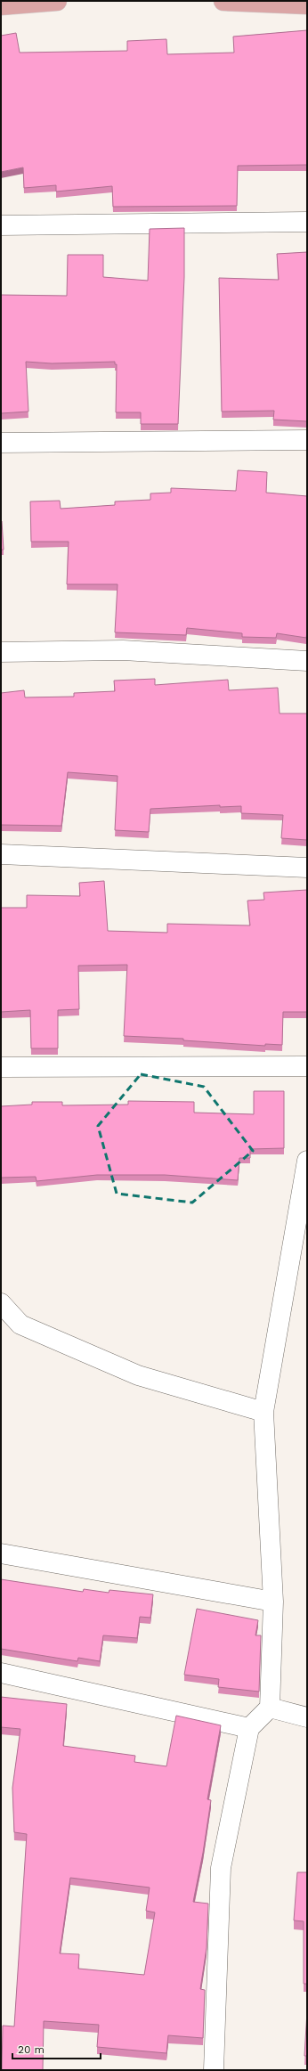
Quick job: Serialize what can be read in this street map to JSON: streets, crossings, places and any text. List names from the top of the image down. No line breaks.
{"scale_bar":"20 m"}
